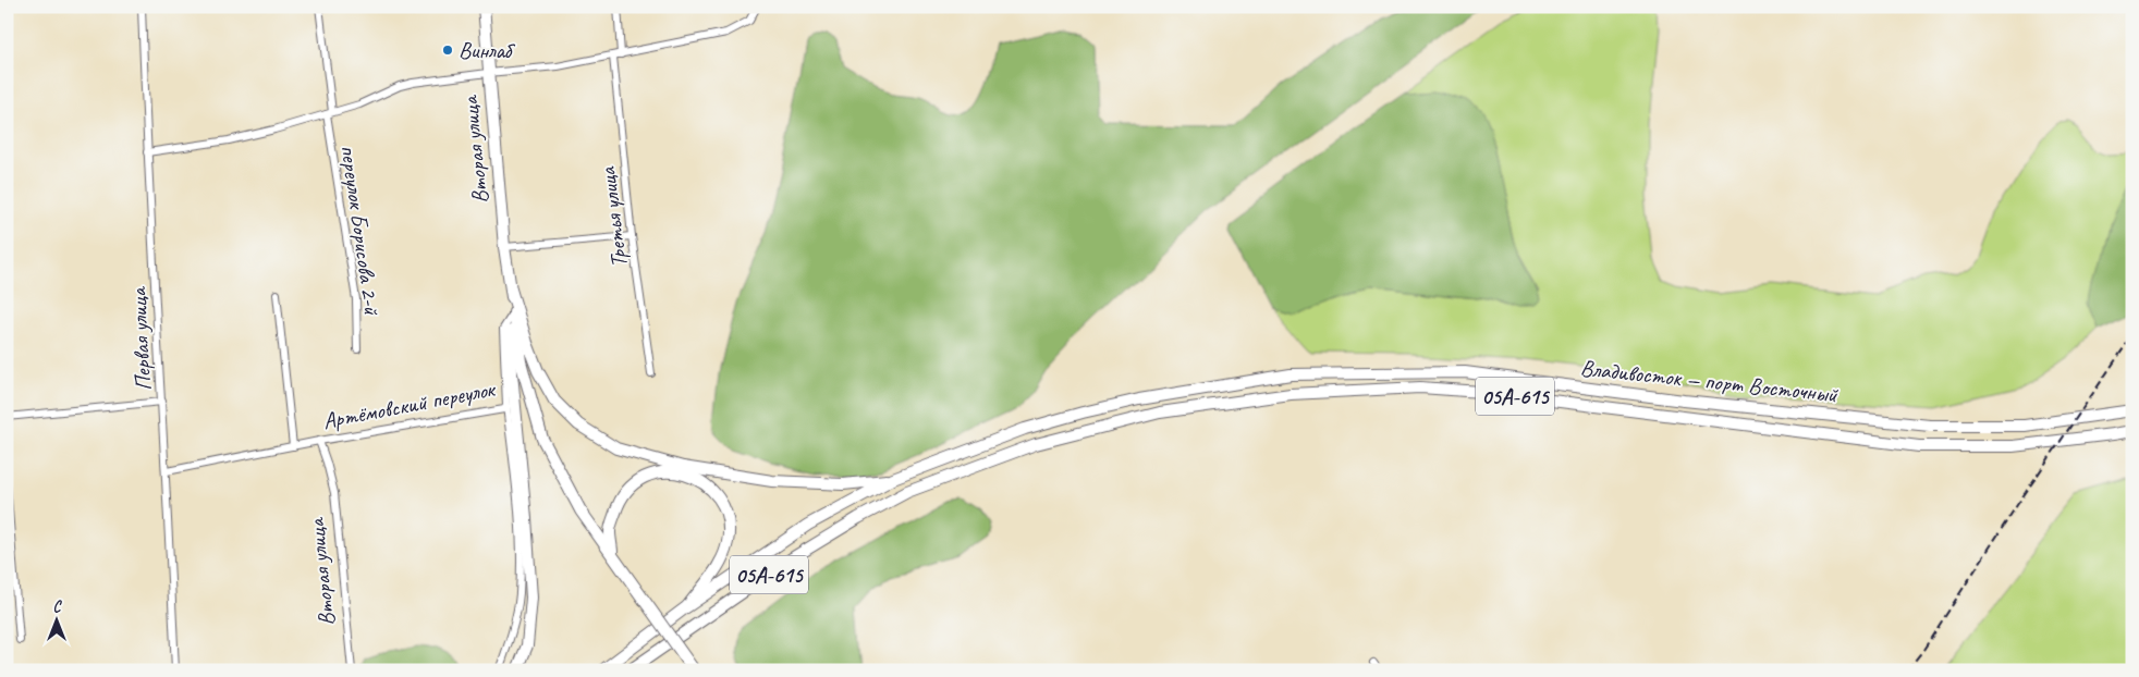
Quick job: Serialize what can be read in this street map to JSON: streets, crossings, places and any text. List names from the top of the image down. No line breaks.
{"streets":{"main road":["Вторая улица","Владивосток — порт Восточный","05А-615"],"street":["Третья улица","переулок Борисова 2-й","Первая улица","Артёмовский переулок"]},"crossings":[["Вторая улица","Артёмовский переулок"],["Первая улица","Артёмовский переулок"]],"places":["Винлаб"],"north":"top"}
